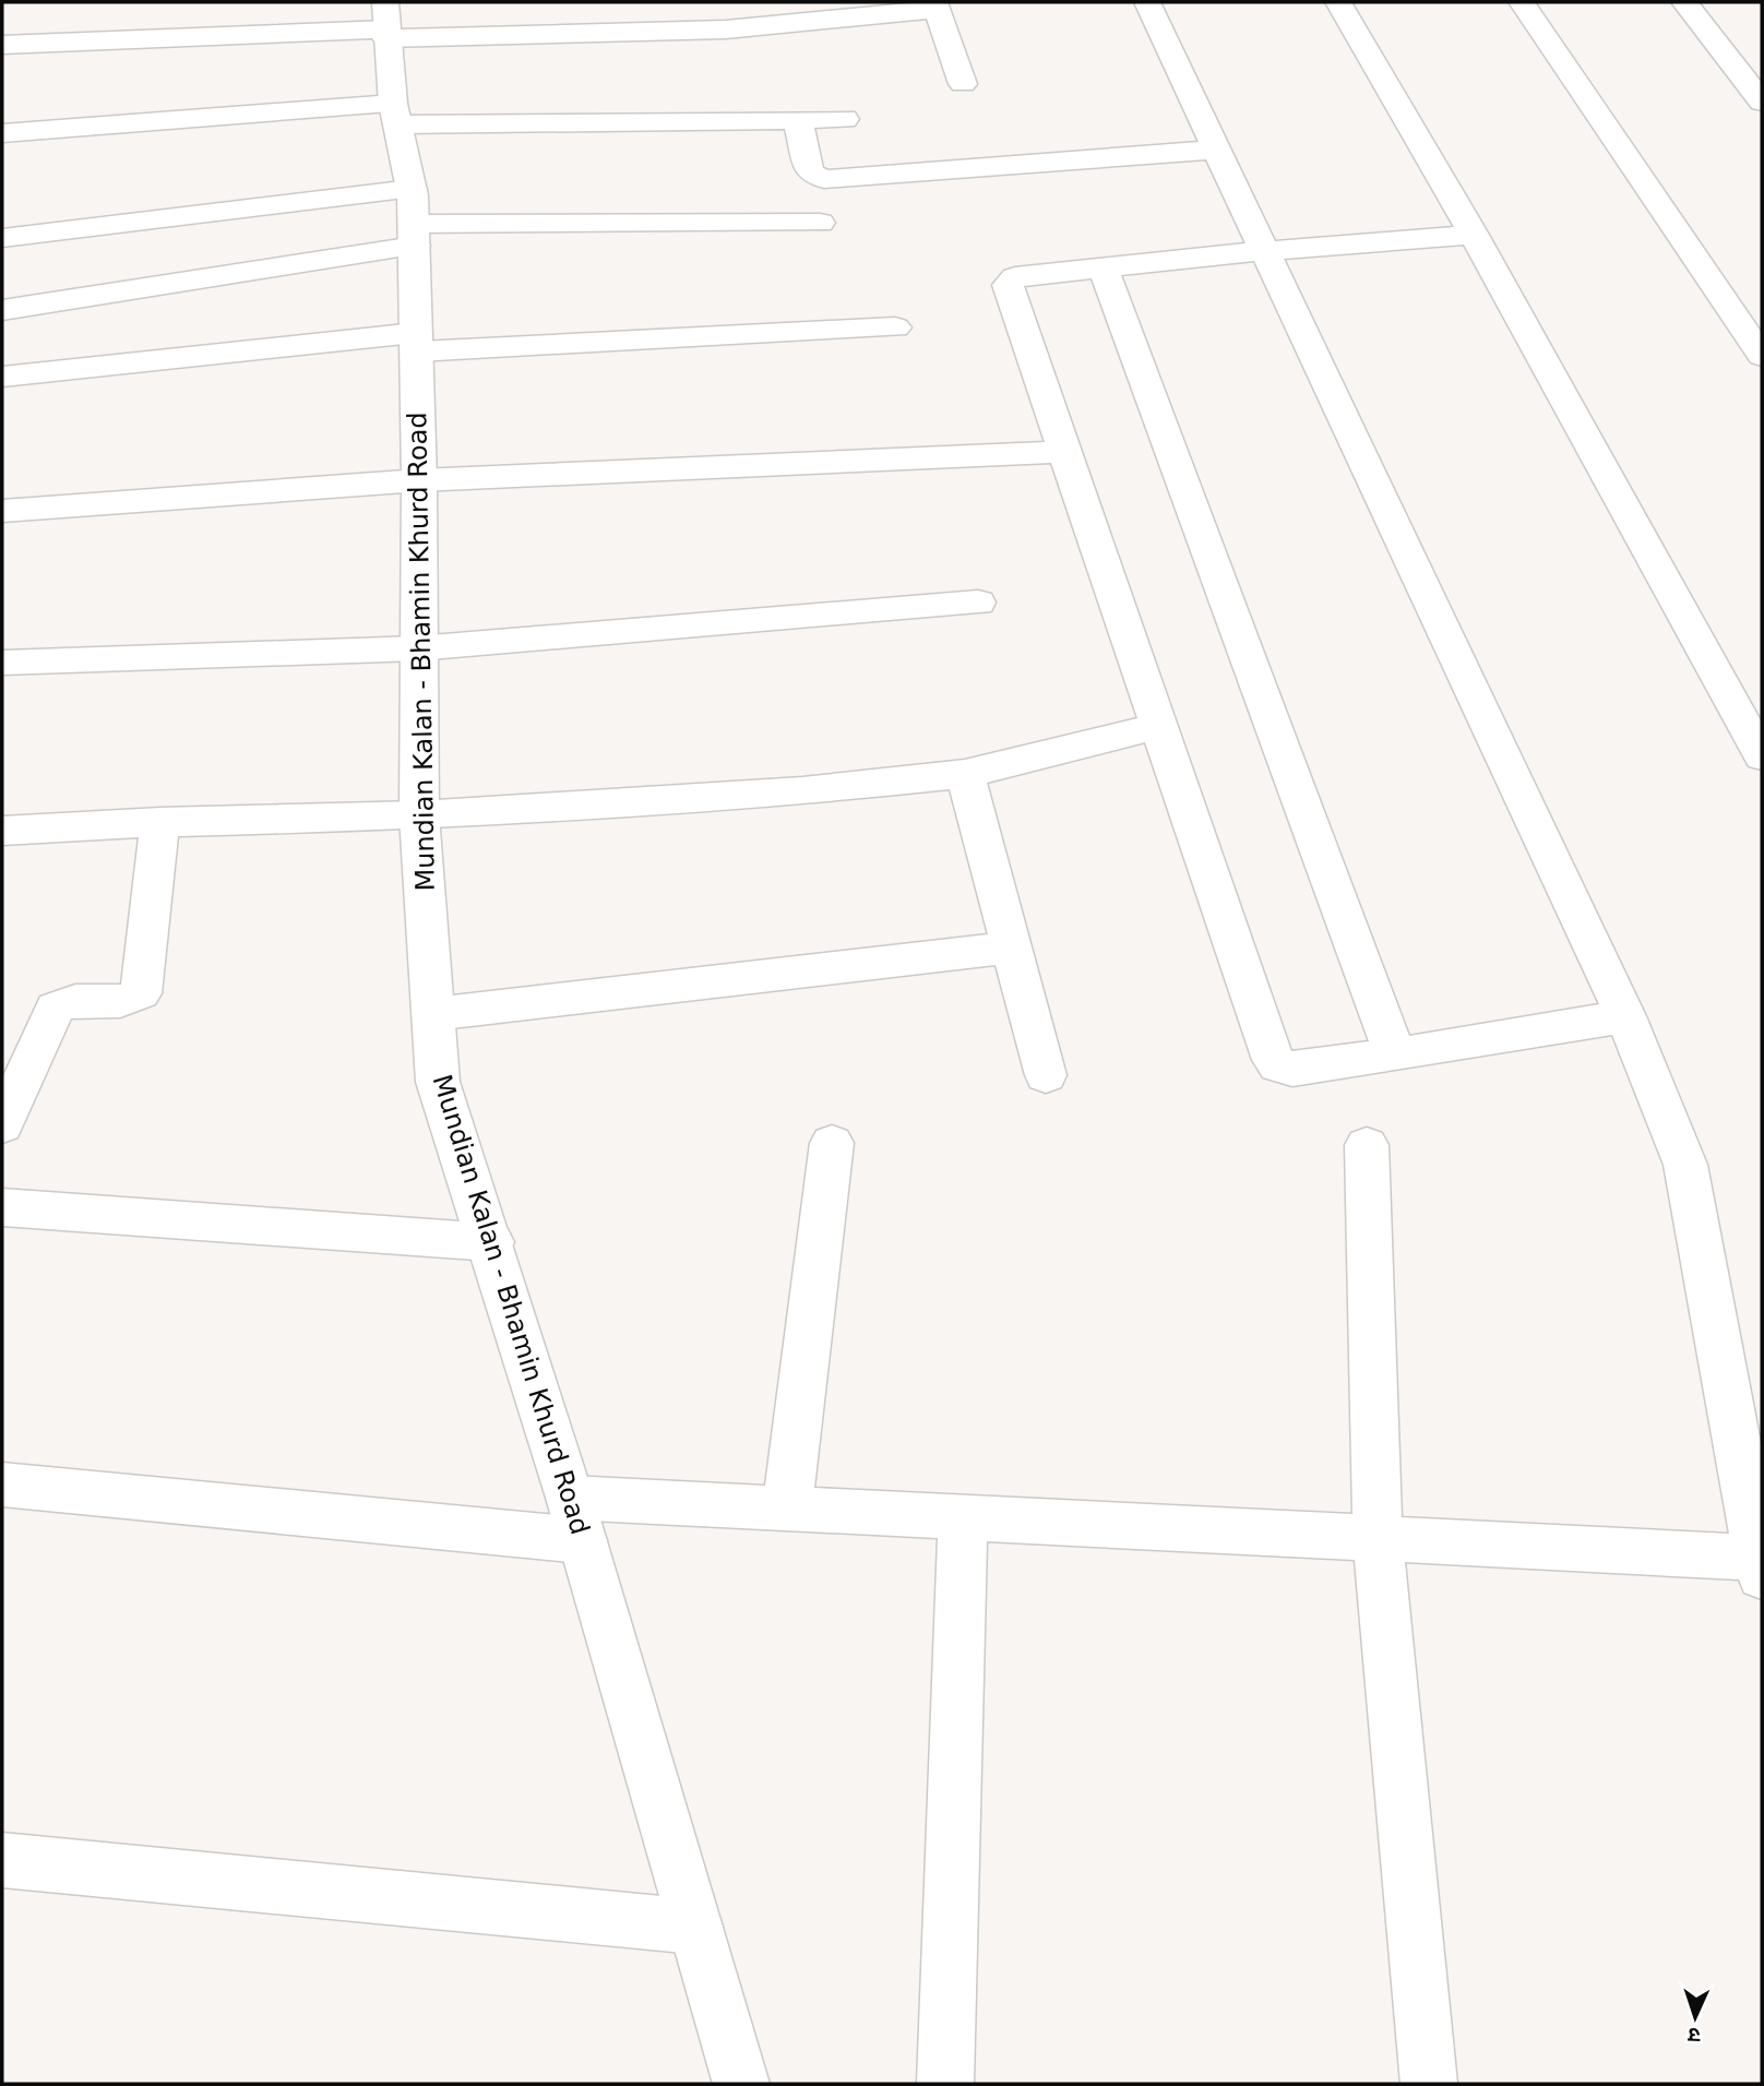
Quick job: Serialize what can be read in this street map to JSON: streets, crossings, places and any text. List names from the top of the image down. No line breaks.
{"streets":{"street":["Mundian Kalan - Bhamin Khurd Road"]},"north":"bottom"}
